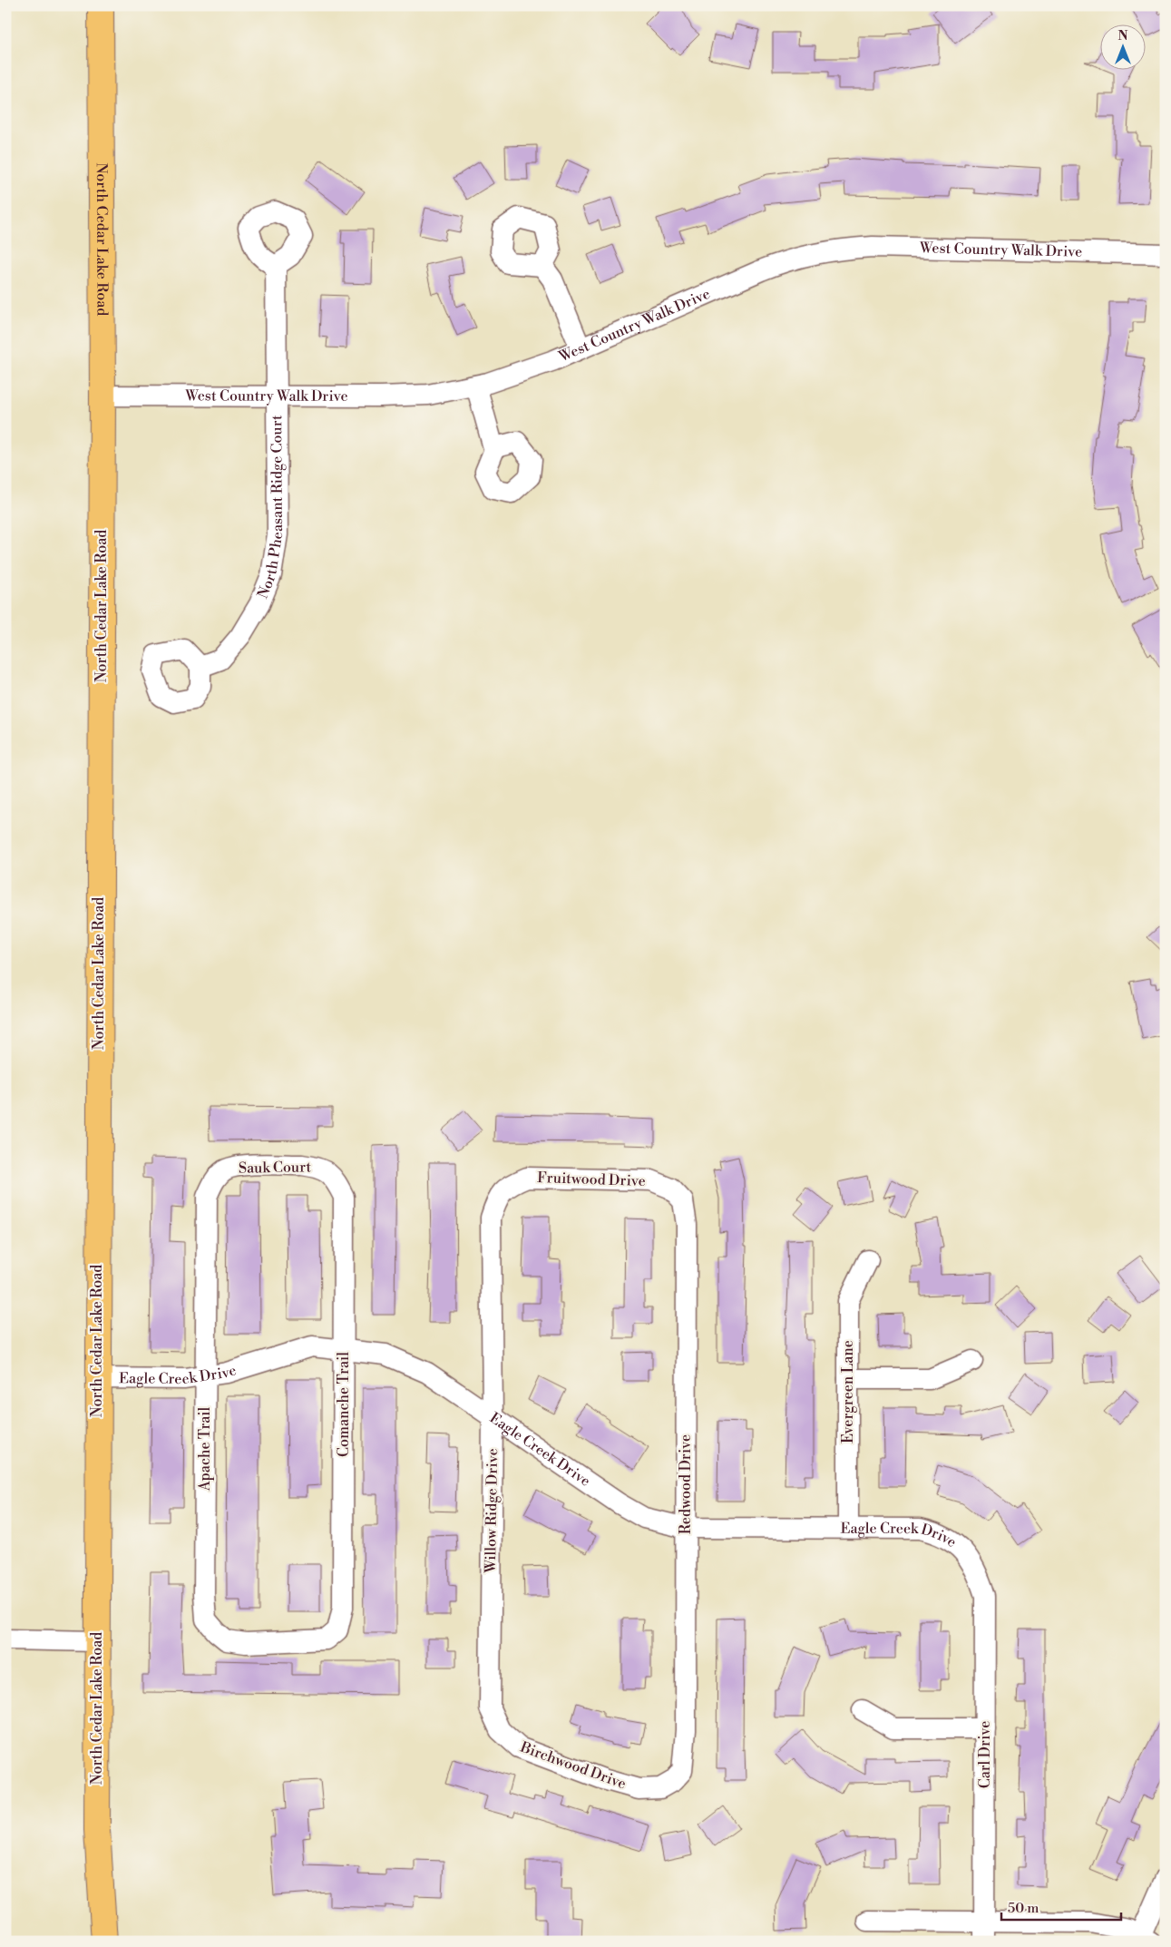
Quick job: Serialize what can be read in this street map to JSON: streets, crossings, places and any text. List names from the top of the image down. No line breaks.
{"streets":{"main road":["North Cedar Lake Road"],"street":["West Country Walk Drive","North Pheasant Ridge Court","Sauk Court","Fruitwood Drive","Eagle Creek Drive","Evergreen Lane","Comanche Trail","Apache Trail","Redwood Drive","Willow Ridge Drive","Carl Drive","Birchwood Drive"]},"crossings":[["North Cedar Lake Road","West Country Walk Drive"],["North Cedar Lake Road","Eagle Creek Drive"],["West Country Walk Drive","North Pheasant Ridge Court"],["Sauk Court","Comanche Trail"],["Sauk Court","Apache Trail"],["Fruitwood Drive","Redwood Drive"],["Fruitwood Drive","Willow Ridge Drive"],["Eagle Creek Drive","Evergreen Lane"],["Eagle Creek Drive","Comanche Trail"],["Eagle Creek Drive","Apache Trail"],["Eagle Creek Drive","Redwood Drive"],["Eagle Creek Drive","Willow Ridge Drive"],["Eagle Creek Drive","Carl Drive"],["Comanche Trail","Apache Trail"],["Redwood Drive","Birchwood Drive"],["Willow Ridge Drive","Birchwood Drive"]],"scale_bar":"50 m","north":"top"}
